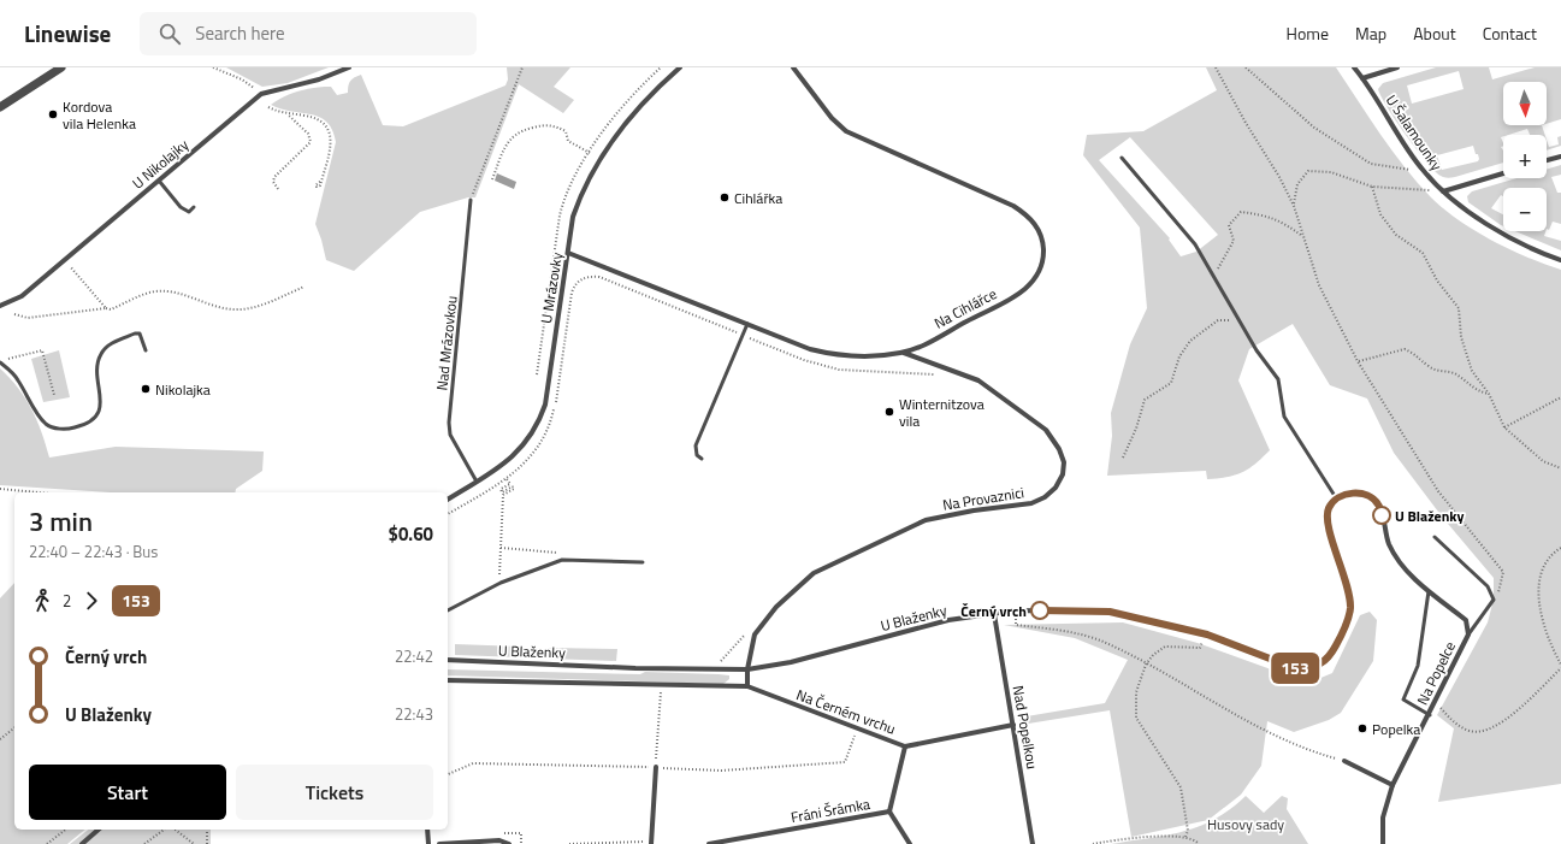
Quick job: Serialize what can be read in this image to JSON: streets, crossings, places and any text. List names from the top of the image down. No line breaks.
{"streets":{"street":["U Šalamounky","U Nikolajky","U Mrázovky","Na Cihlářce","Na Provaznici","U Blaženky","Na Popelce","Na Černém vrchu","Nad Popelkou","Fráni Šrámka"],"lane":["Nad Mrázovkou"]},"crossings":[["U Mrázovky","Na Cihlářce"],["U Mrázovky","Nad Mrázovkou"],["Na Cihlářce","Na Provaznici"],["Na Provaznici","U Blaženky"],["U Blaženky","Nad Popelkou"],["Na Černém vrchu","Nad Popelkou"],["Na Černém vrchu","Fráni Šrámka"]],"parks":["Husovy sady"],"places":["Kordova vila Helenka","Cihlářka","Nikolajka","Winternitzova vila","U Blaženky","Černý vrch","Popelka"],"lines":["bus line 153"],"north":"bottom","page":{"header":"Linewise","search":"Search here","nav":["Home","Map","About","Contact"],"on_map":"153","map_buttons":["+","−"],"heading":["3 min","22:40 – 22:43 · Bus","$0.60"],"legs":["2","153"],"list":[{"name":"Černý vrch","value":"22:42"},{"name":"U Blaženky","value":"22:43"}],"buttons":["Start","Tickets"]}}
